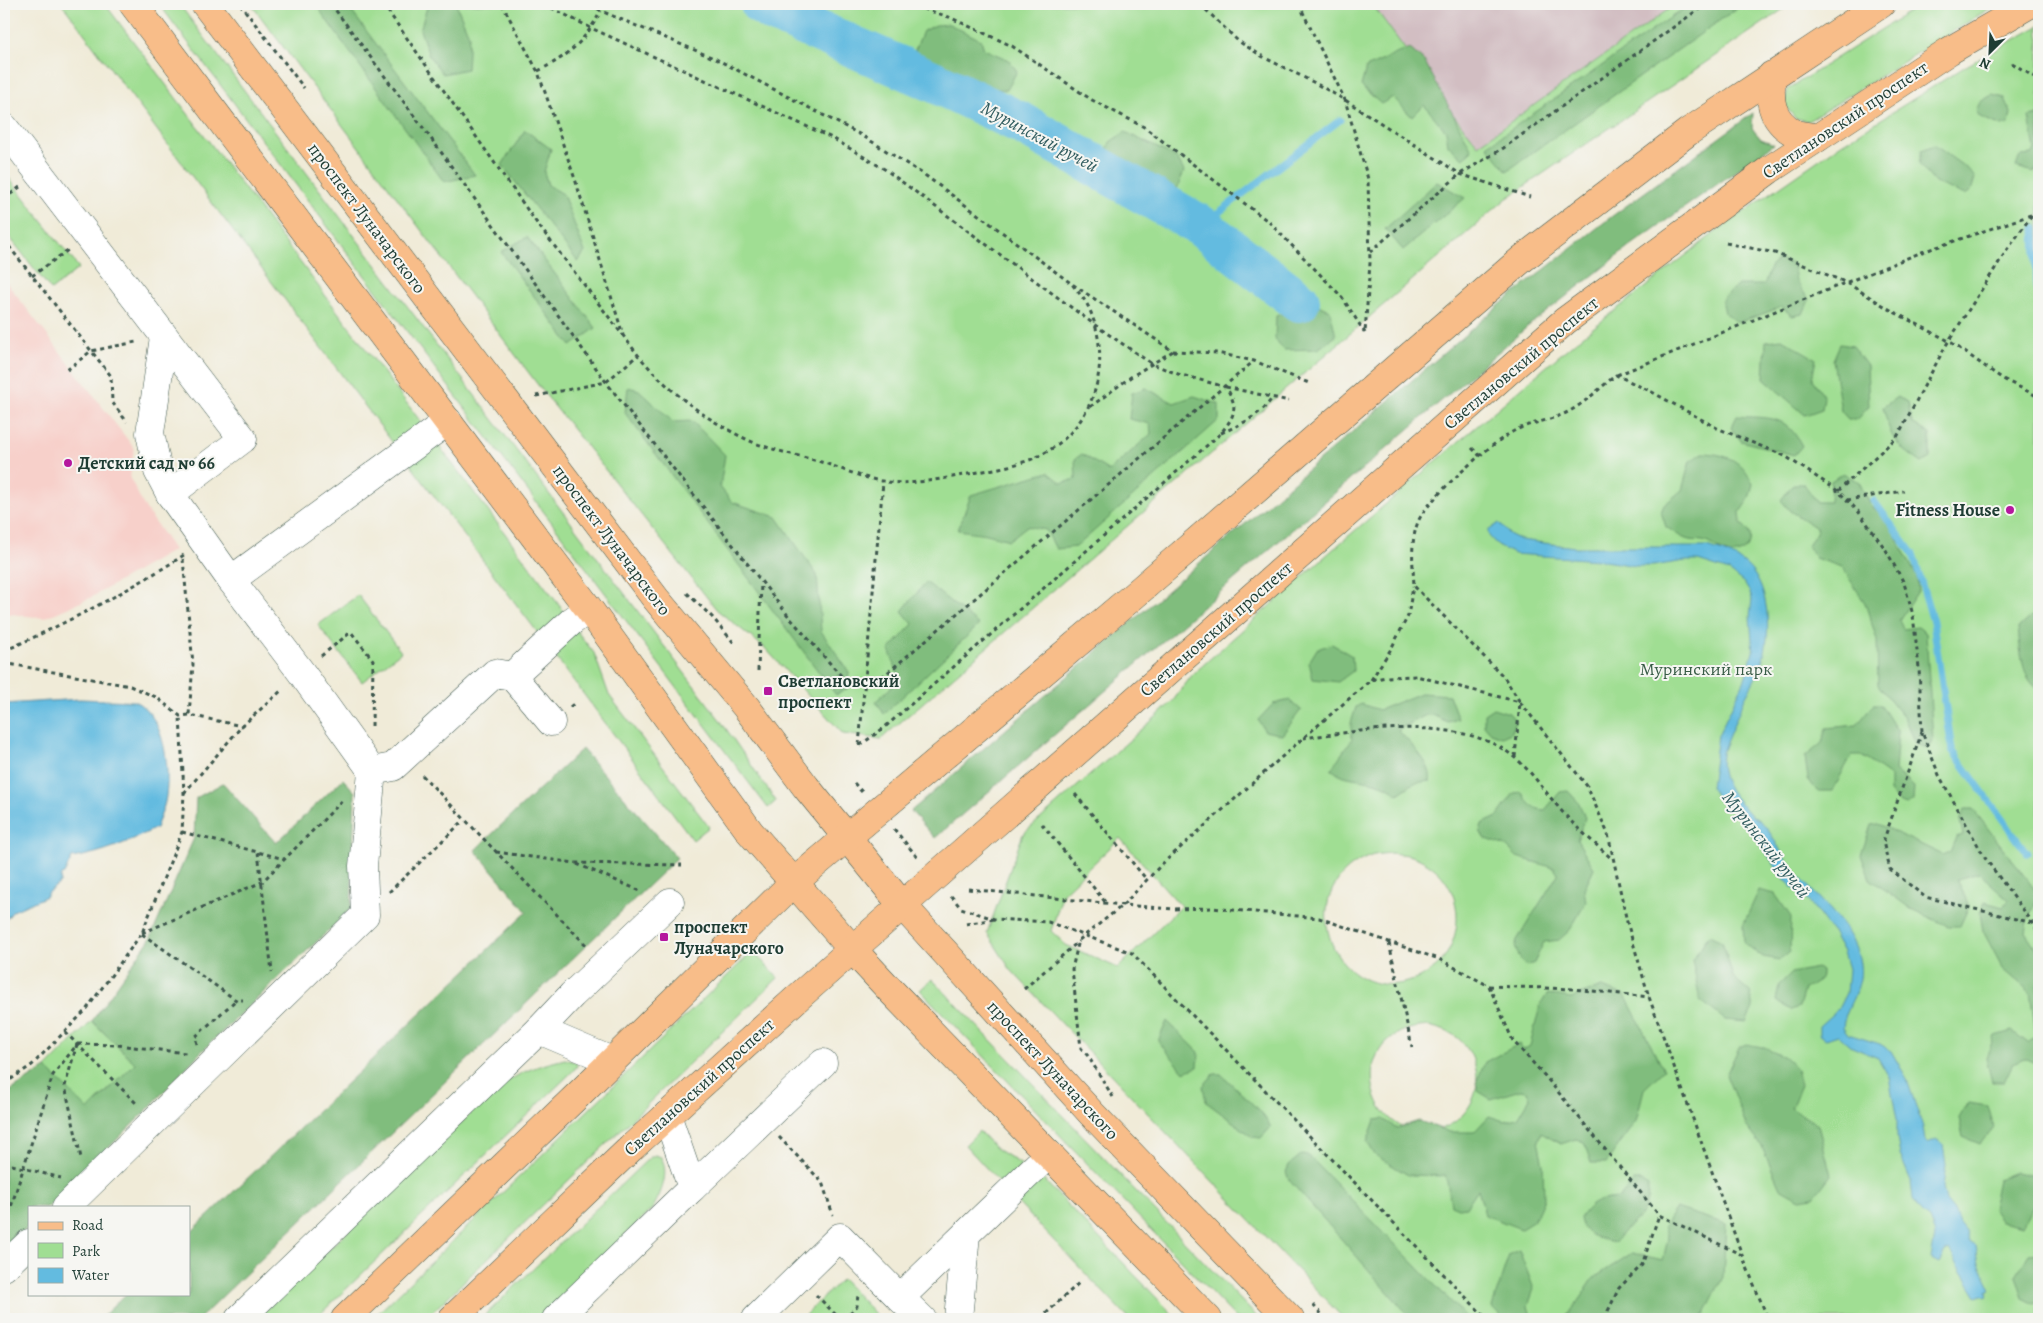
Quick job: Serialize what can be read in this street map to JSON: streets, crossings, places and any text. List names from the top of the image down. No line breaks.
{"streets":{"main road":["Светлановский проспект","проспект Луначарского"]},"crossings":[["Светлановский проспект","проспект Луначарского"]],"water":["Муринский ручей"],"parks":["Муринский парк"],"places":{"other":["Детский сад № 66","Fitness House"],"transit":["Светлановский проспект","проспект Луначарского"]},"legend":["Road","Park","Water"],"north":"bottom left"}
